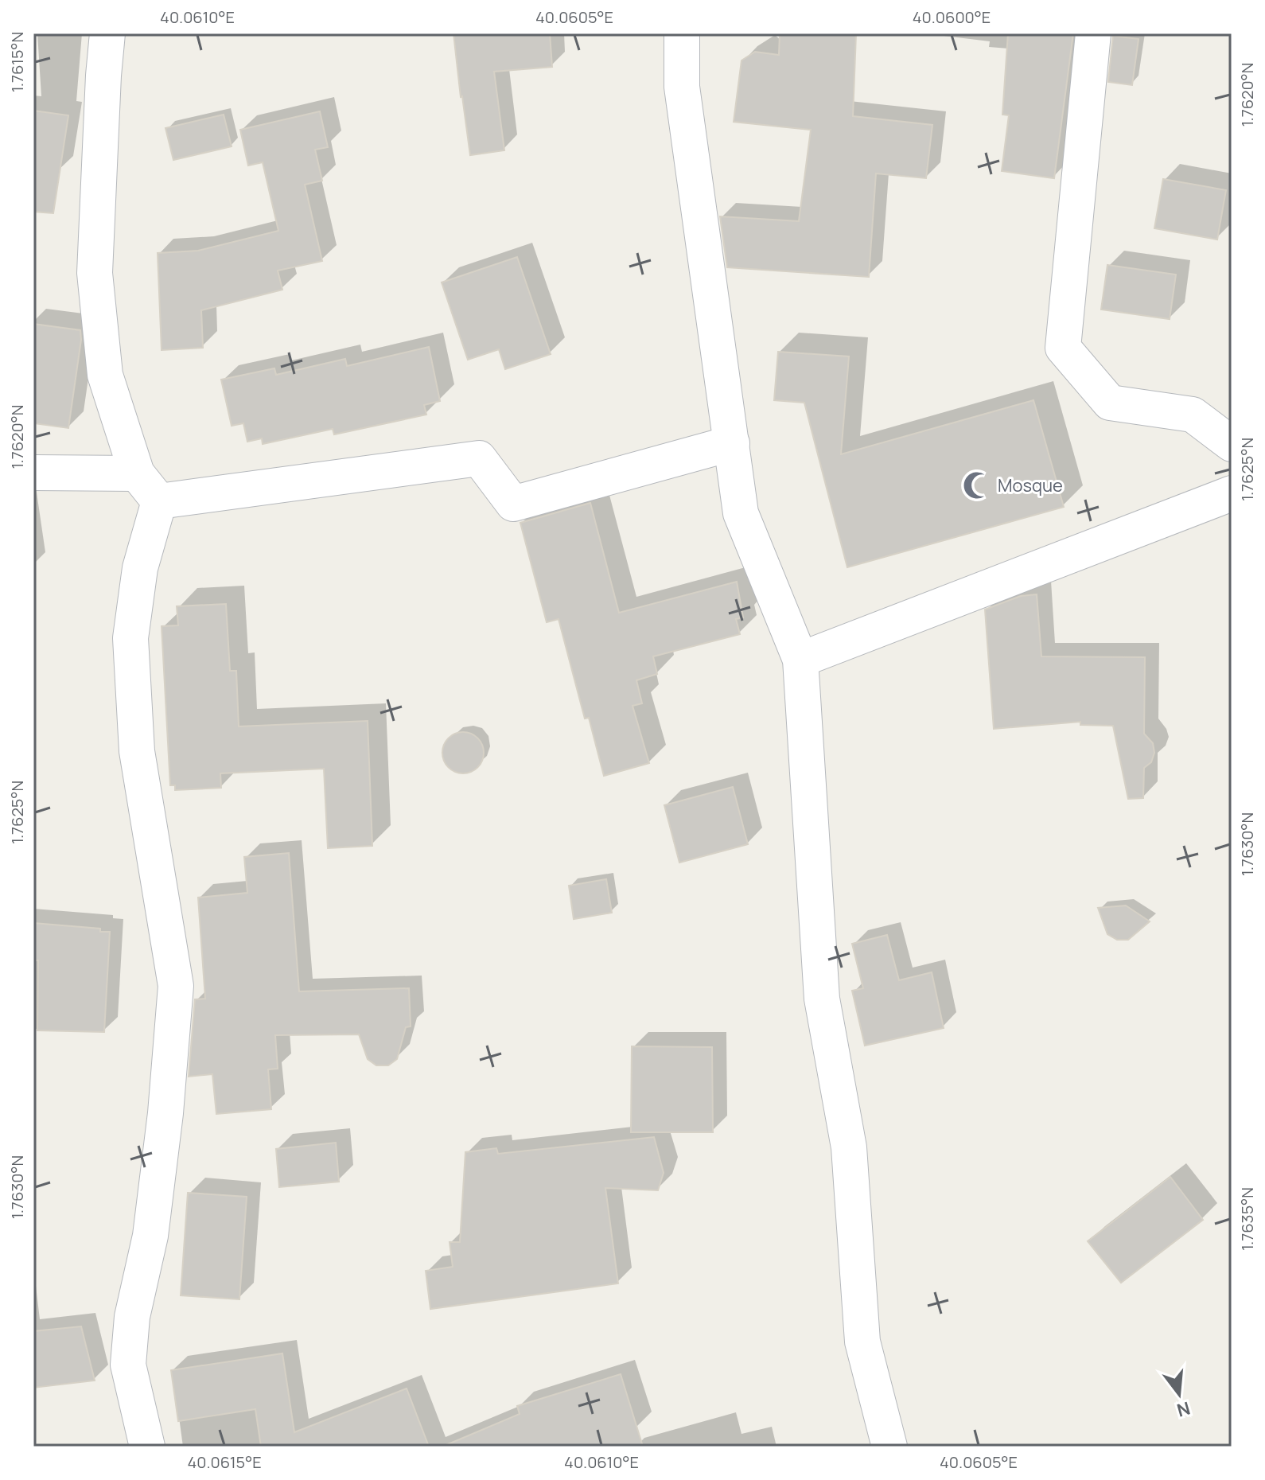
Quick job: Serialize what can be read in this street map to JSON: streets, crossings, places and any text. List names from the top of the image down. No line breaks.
{"places":{"mosque":["Mosque"]},"north":"bottom","coordinates":["40.0610°E","40.0605°E","40.0600°E","1.7615°N","1.7620°N","1.7625°N","1.7630°N","1.7635°N","40.0615°E"]}
